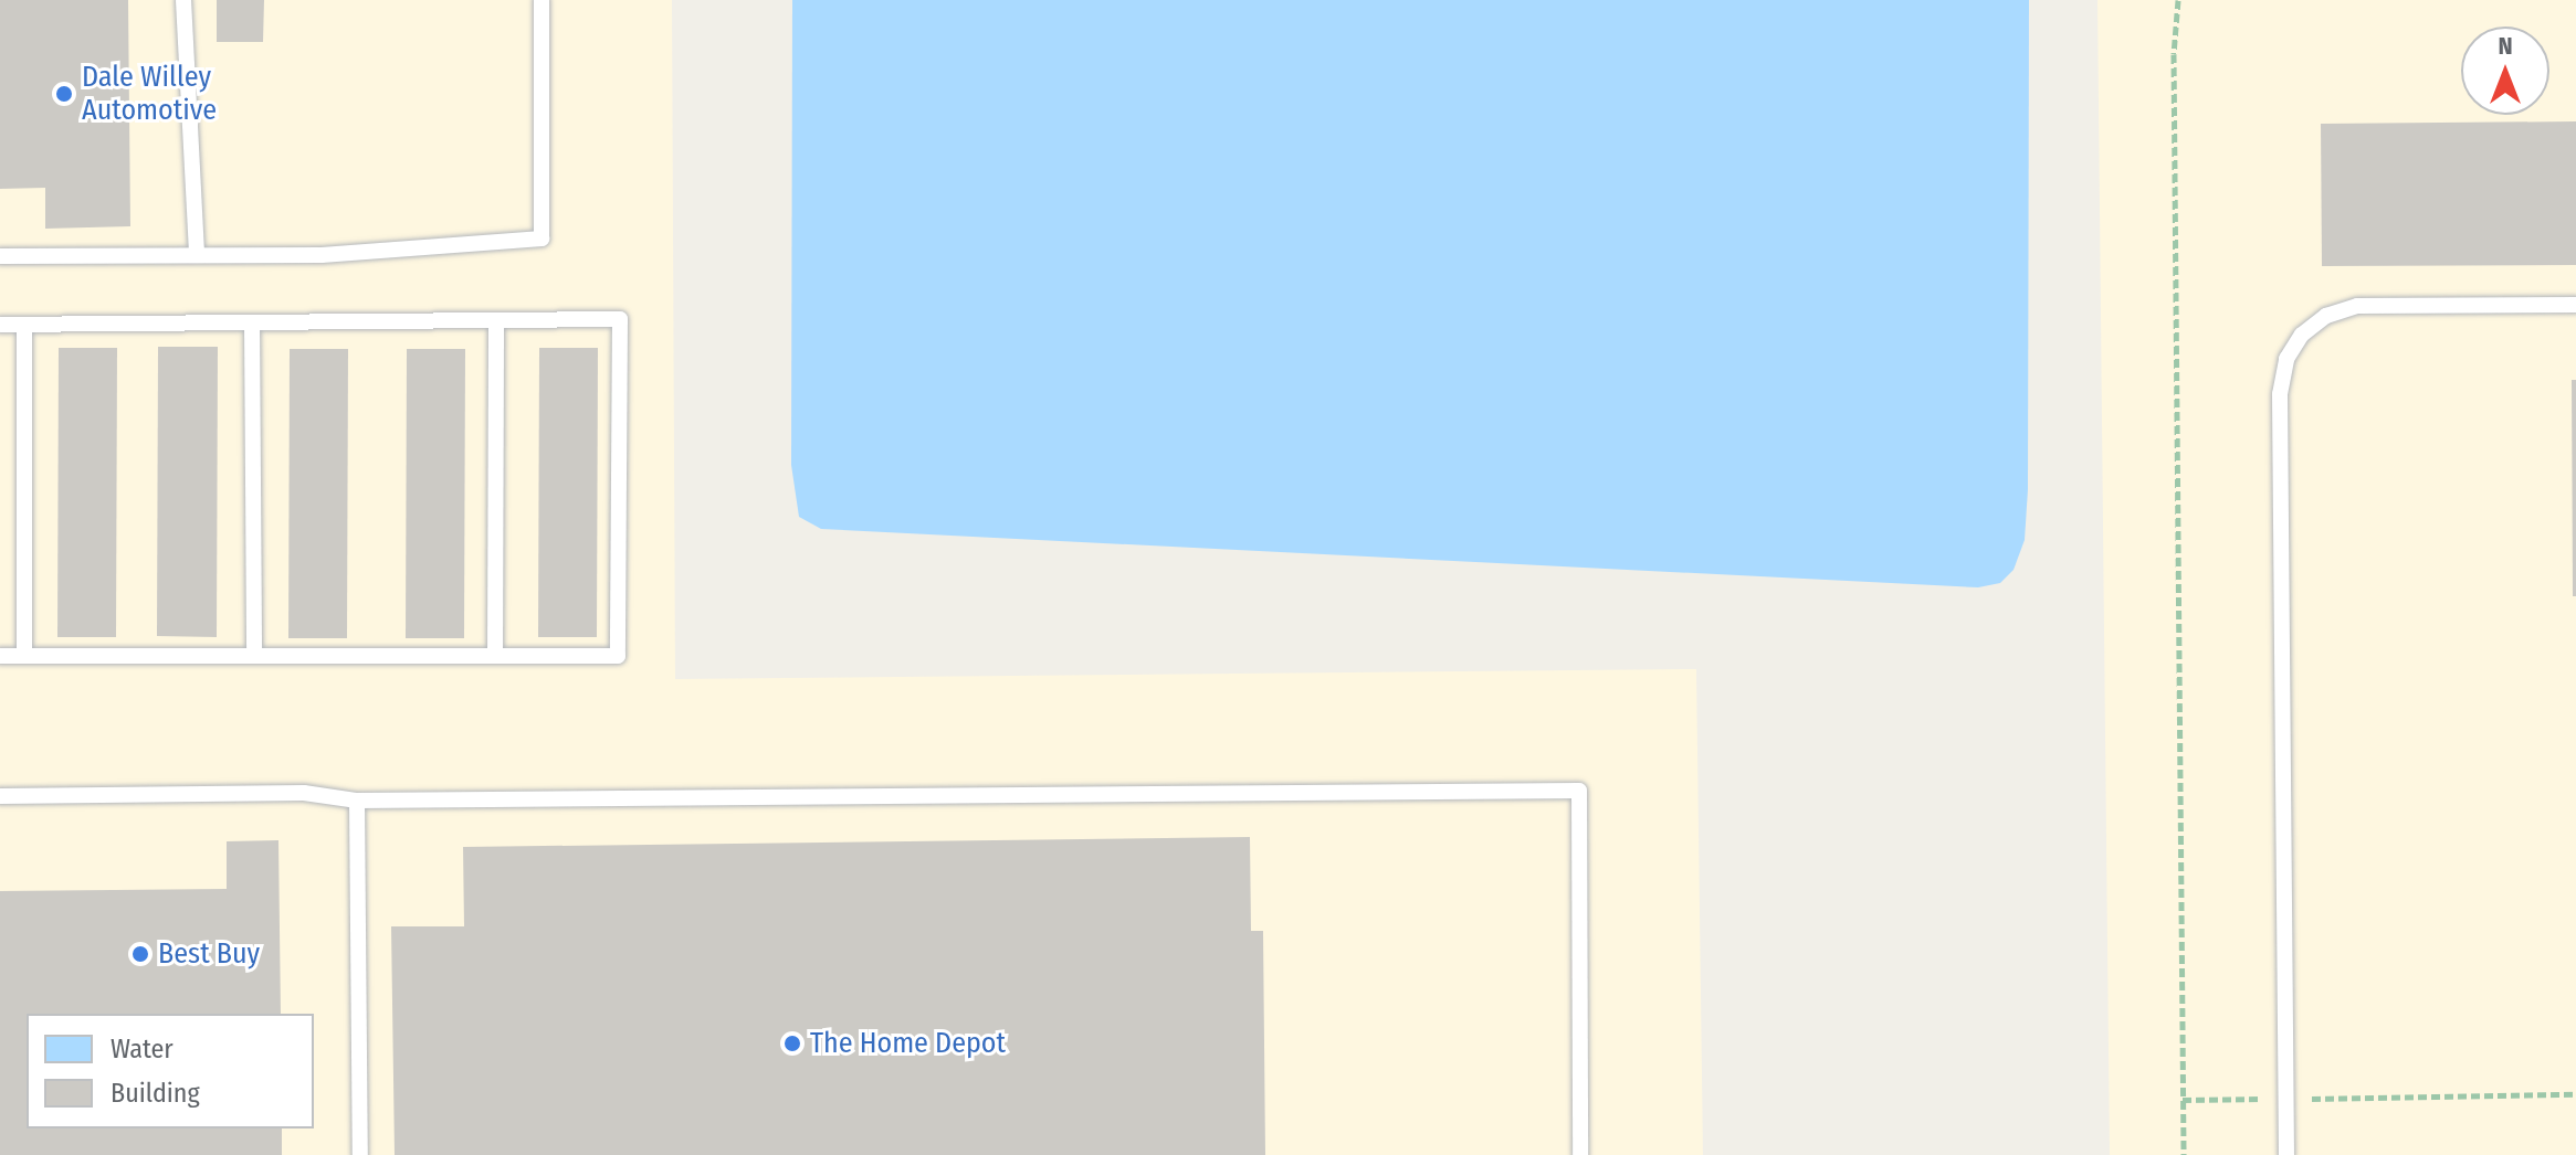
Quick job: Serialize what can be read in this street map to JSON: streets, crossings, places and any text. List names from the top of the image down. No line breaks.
{"places":["Dale Willey Automotive","Best Buy","The Home Depot"],"legend":["Water","Building"],"north":"top"}
